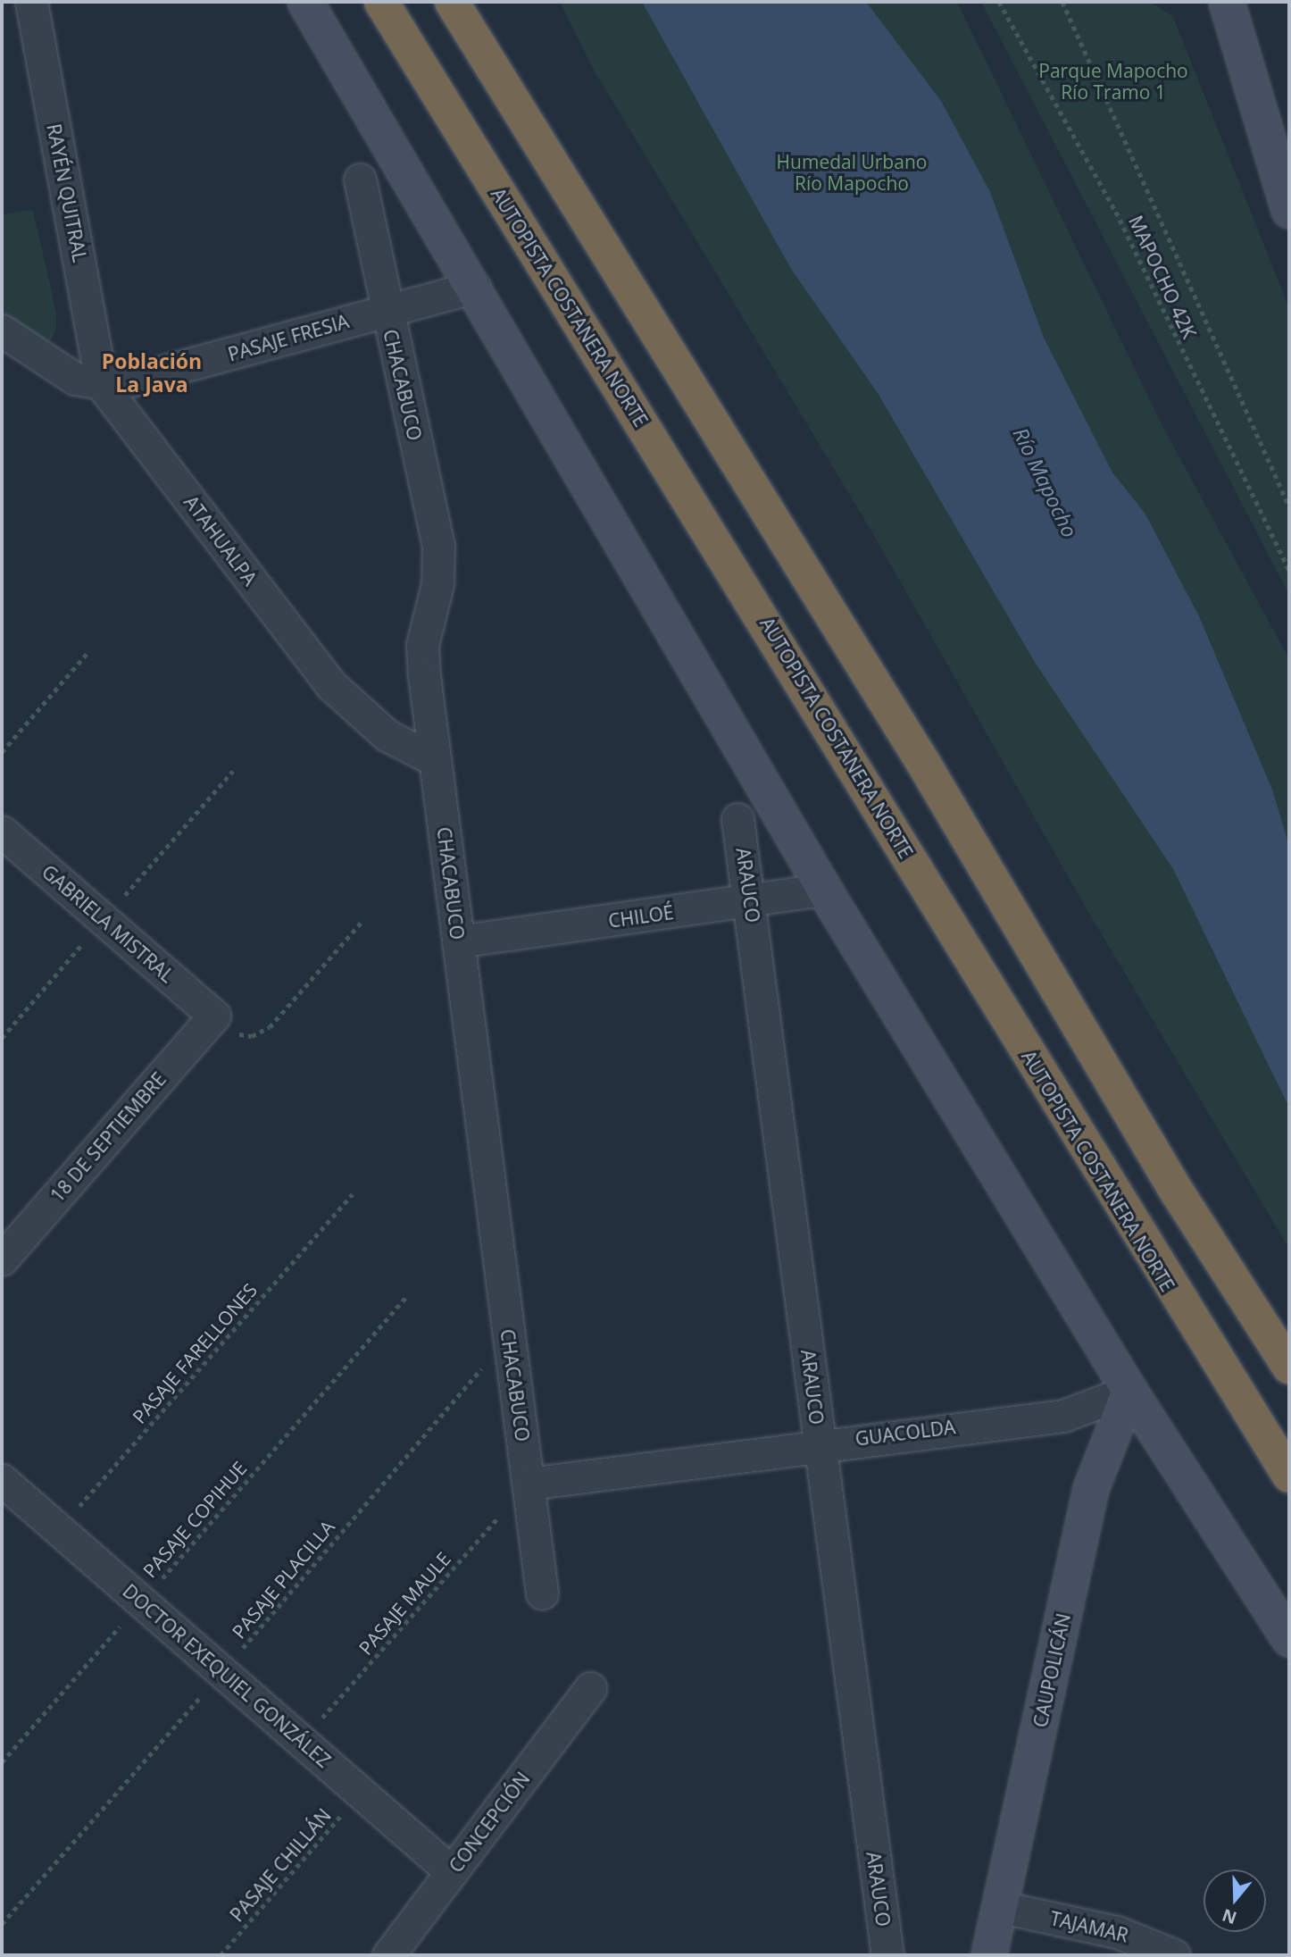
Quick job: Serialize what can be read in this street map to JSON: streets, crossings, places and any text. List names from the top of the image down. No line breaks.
{"streets":{"highway":["AUTOPISTA COSTANERA NORTE"],"street":["RAYÉN QUITRAL","PASAJE FRESIA","CHACABUCO","ATAHUALPA","ARAUCO","CHILOÉ","GABRIELA MISTRAL","18 DE SEPTIEMBRE","GUACOLDA","CAUPOLICÁN","DOCTOR EXEQUIEL GONZÁLEZ","CONCEPCIÓN","TAJAMAR"],"path":["MAPOCHO 42K","PASAJE FARELLONES","PASAJE COPIHUE","PASAJE PLACILLA","PASAJE MAULE","PASAJE CHILLÁN"]},"crossings":[["RAYÉN QUITRAL","PASAJE FRESIA"],["RAYÉN QUITRAL","ATAHUALPA"],["PASAJE FRESIA","CHACABUCO"],["PASAJE FRESIA","ATAHUALPA"],["CHACABUCO","ATAHUALPA"],["CHACABUCO","CHILOÉ"],["CHACABUCO","GUACOLDA"],["CHACABUCO","PASAJE PLACILLA"],["CHACABUCO","PASAJE MAULE"],["ARAUCO","CHILOÉ"],["ARAUCO","GUACOLDA"],["GABRIELA MISTRAL","18 DE SEPTIEMBRE"],["PASAJE FARELLONES","DOCTOR EXEQUIEL GONZÁLEZ"],["GUACOLDA","PASAJE MAULE"],["GUACOLDA","CAUPOLICÁN"],["PASAJE COPIHUE","DOCTOR EXEQUIEL GONZÁLEZ"],["PASAJE PLACILLA","DOCTOR EXEQUIEL GONZÁLEZ"],["PASAJE MAULE","DOCTOR EXEQUIEL GONZÁLEZ"],["CAUPOLICÁN","TAJAMAR"],["DOCTOR EXEQUIEL GONZÁLEZ","CONCEPCIÓN"],["DOCTOR EXEQUIEL GONZÁLEZ","PASAJE CHILLÁN"]],"districts":["Población La Java"],"water":["Río Mapocho"],"parks":["Parque Mapocho Río Tramo 1","Humedal Urbano Río Mapocho"],"north":"bottom"}
